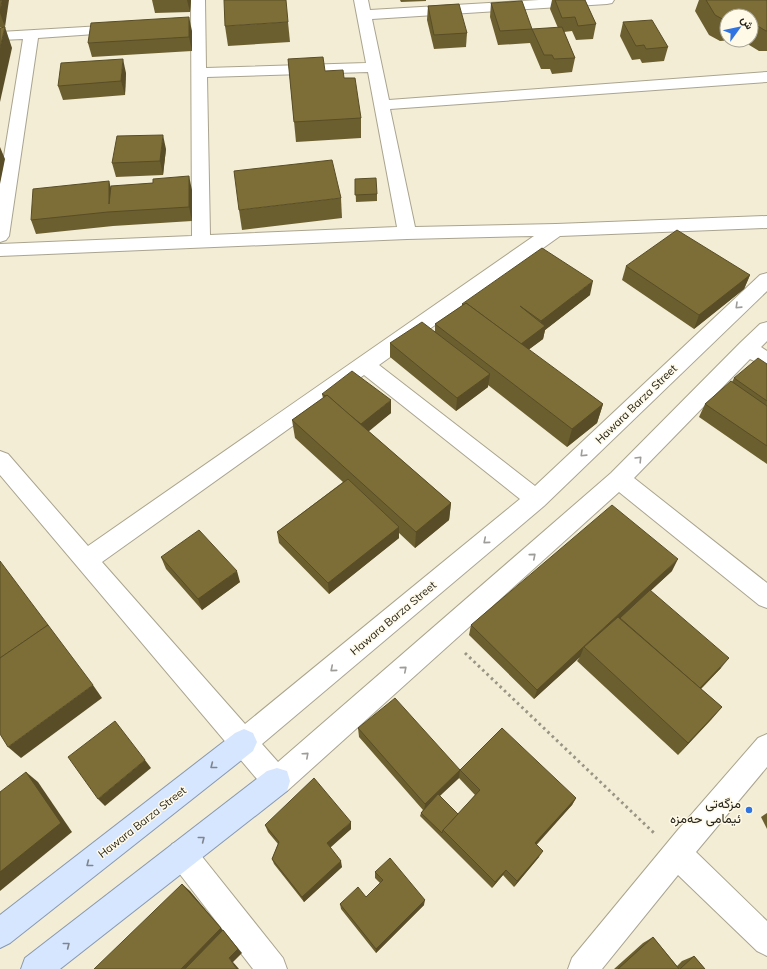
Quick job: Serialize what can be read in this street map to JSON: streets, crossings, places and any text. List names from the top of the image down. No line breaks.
{"streets":{"main road":["Hawara Barza Street"]},"places":["مزگەتی ئیمامی حەمزە"],"north":"top right"}
